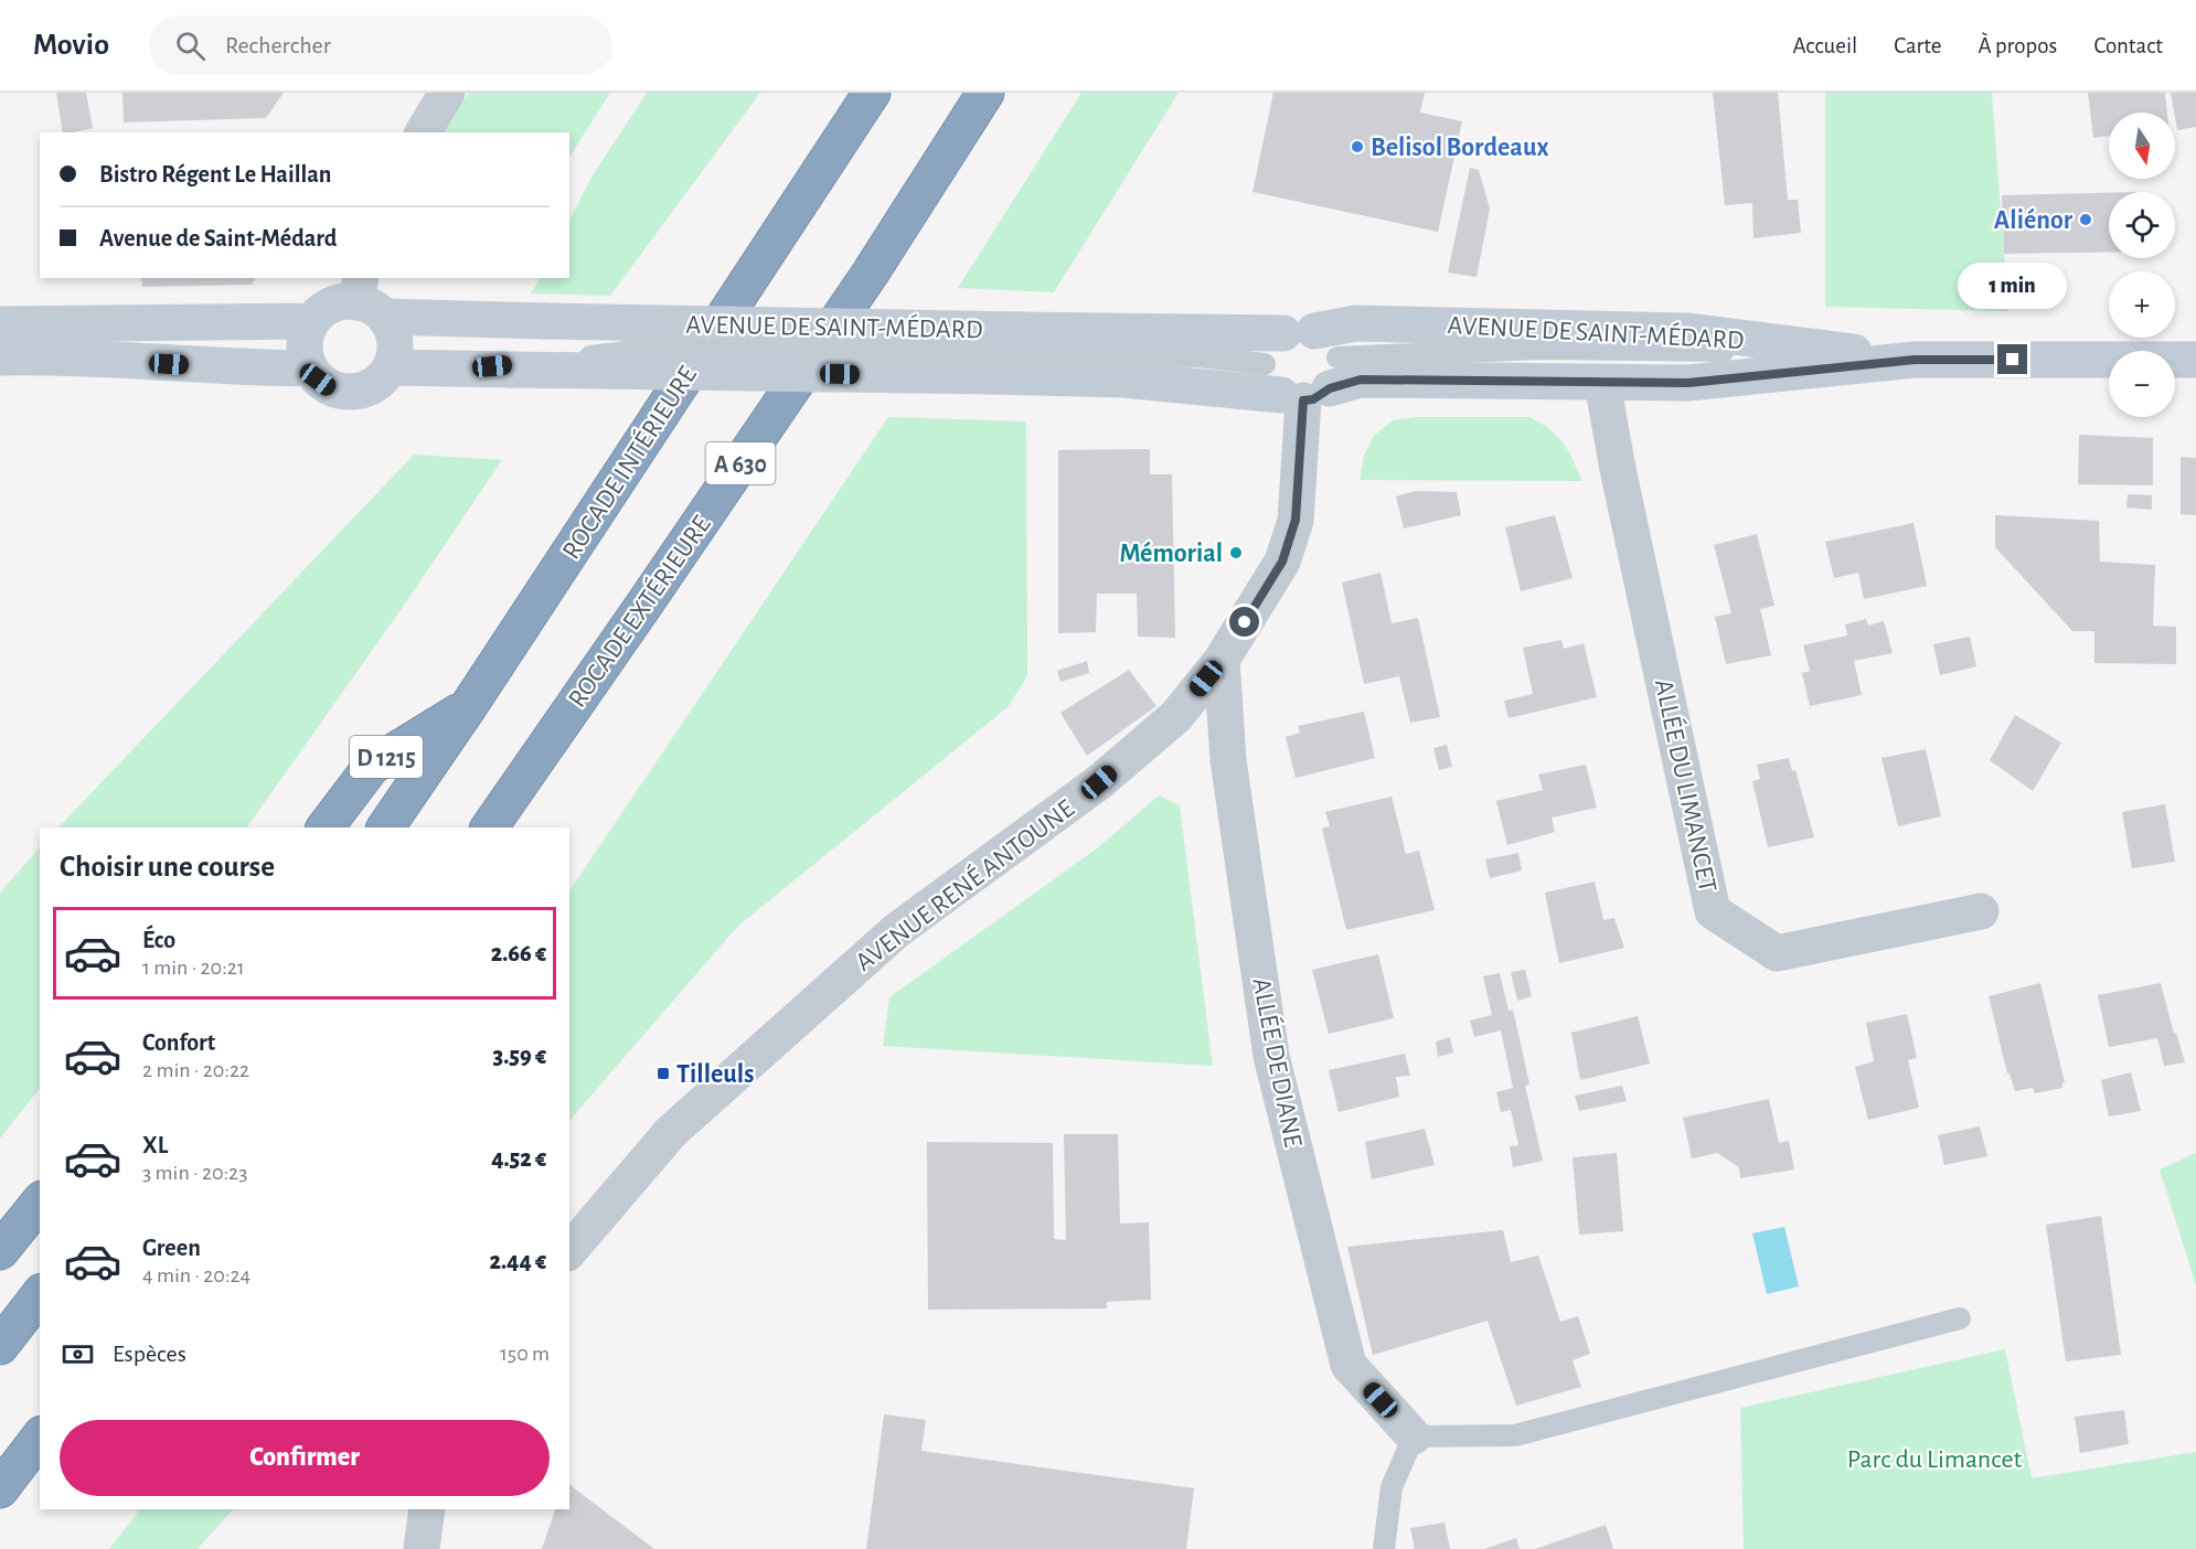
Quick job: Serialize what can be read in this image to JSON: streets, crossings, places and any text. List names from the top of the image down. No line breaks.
{"streets":{"highway":["ROCADE INTÉRIEURE","A 630","ROCADE EXTÉRIEURE","D 1215"],"main road":["AVENUE DE SAINT-MÉDARD"],"street":["ALLÉE DU LIMANCET","AVENUE RENÉ ANTOUNE","ALLÉE DE DIANE"]},"crossings":[["AVENUE DE SAINT-MÉDARD","ALLÉE DU LIMANCET"],["AVENUE DE SAINT-MÉDARD","AVENUE RENÉ ANTOUNE"],["ROCADE INTÉRIEURE","D 1215"],["AVENUE RENÉ ANTOUNE","ALLÉE DE DIANE"]],"parks":["Parc du Limancet"],"places":{"other":["Belisol Bordeaux","Aliénor","Mémorial"],"transit":["Tilleuls"]},"north":"bottom","page":{"header":"Movio","search":"Rechercher","nav":["Accueil","Carte","À propos","Contact"],"map_buttons":["+","−"],"banner":["Bistro Régent Le Haillan","Avenue de Saint-Médard"],"bubble":"1 min","heading":"Choisir une course","list":[{"name":"Éco","note":"1 min · 20:21","value":"2.66 €"},{"name":"Confort","note":"2 min · 20:22","value":"3.59 €"},{"name":"XL","note":"3 min · 20:23","value":"4.52 €"},{"name":"Green","note":"4 min · 20:24","value":"2.44 €"}],"pay":["Espèces","150 m"],"buttons":"Confirmer"}}
